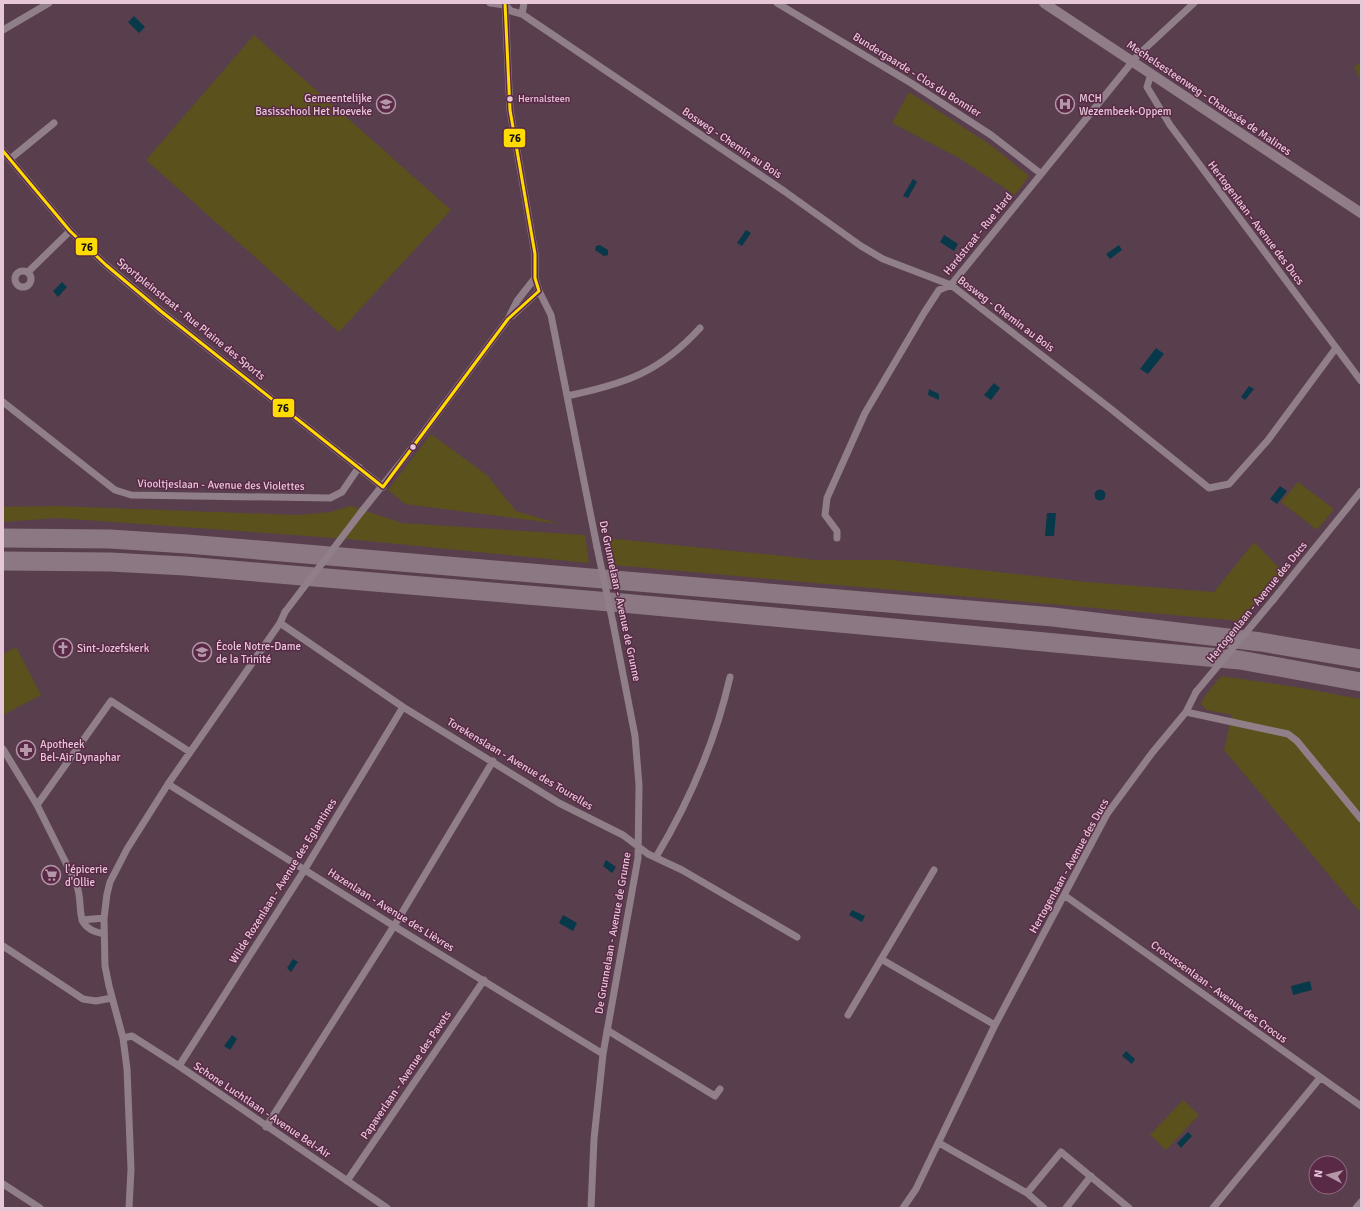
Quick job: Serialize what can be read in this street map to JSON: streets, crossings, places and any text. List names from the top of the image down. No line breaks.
{"streets":{"main road":["Mechelsesteenweg - Chaussée de Malines"],"street":["Bundergaarde - Clos du Bonnier","Bosweg - Chemin au Bois","Hertogenlaan - Avenue des Ducs","Hardstraat - Rue Hard","Sportpleinstraat - Rue Plaine des Sports","Viooltjeslaan - Avenue des Violettes","De Grunnelaan - Avenue de Grunne","Torekenslaan - Avenue des Tourelles","Wilde Rozenlaan - Avenue des Eglantines","Hazenlaan - Avenue des Lièvres","Crocussenlaan - Avenue des Crocus","Papaverlaan - Avenue des Pavots","Schone Luchtlaan - Avenue Bel-Air"]},"crossings":[["Bundergaarde - Clos du Bonnier","Hardstraat - Rue Hard"],["Mechelsesteenweg - Chaussée de Malines","Hertogenlaan - Avenue des Ducs"],["Mechelsesteenweg - Chaussée de Malines","Hardstraat - Rue Hard"],["Bosweg - Chemin au Bois","Hertogenlaan - Avenue des Ducs"],["Bosweg - Chemin au Bois","Hardstraat - Rue Hard"],["Bosweg - Chemin au Bois","De Grunnelaan - Avenue de Grunne"],["Hertogenlaan - Avenue des Ducs","Crocussenlaan - Avenue des Crocus"],["Sportpleinstraat - Rue Plaine des Sports","Viooltjeslaan - Avenue des Violettes"],["De Grunnelaan - Avenue de Grunne","Torekenslaan - Avenue des Tourelles"],["De Grunnelaan - Avenue de Grunne","Hazenlaan - Avenue des Lièvres"],["Torekenslaan - Avenue des Tourelles","Wilde Rozenlaan - Avenue des Eglantines"],["Wilde Rozenlaan - Avenue des Eglantines","Hazenlaan - Avenue des Lièvres"],["Wilde Rozenlaan - Avenue des Eglantines","Schone Luchtlaan - Avenue Bel-Air"],["Hazenlaan - Avenue des Lièvres","Papaverlaan - Avenue des Pavots"],["Papaverlaan - Avenue des Pavots","Schone Luchtlaan - Avenue Bel-Air"]],"places":{"other":["Hernalsteen"],"school or university":["Gemeentelijke Basisschool Het Hoeveke","École Notre-Dame de la Trinité"],"hospital":["MCH Wezembeek-Oppem"],"church":["Sint-Jozefskerk"],"pharmacy":["Apotheek Bel-Air Dynaphar"],"supermarket":["l'épicerie d'Ollie"]},"lines":["transit line 76"],"north":"left"}
